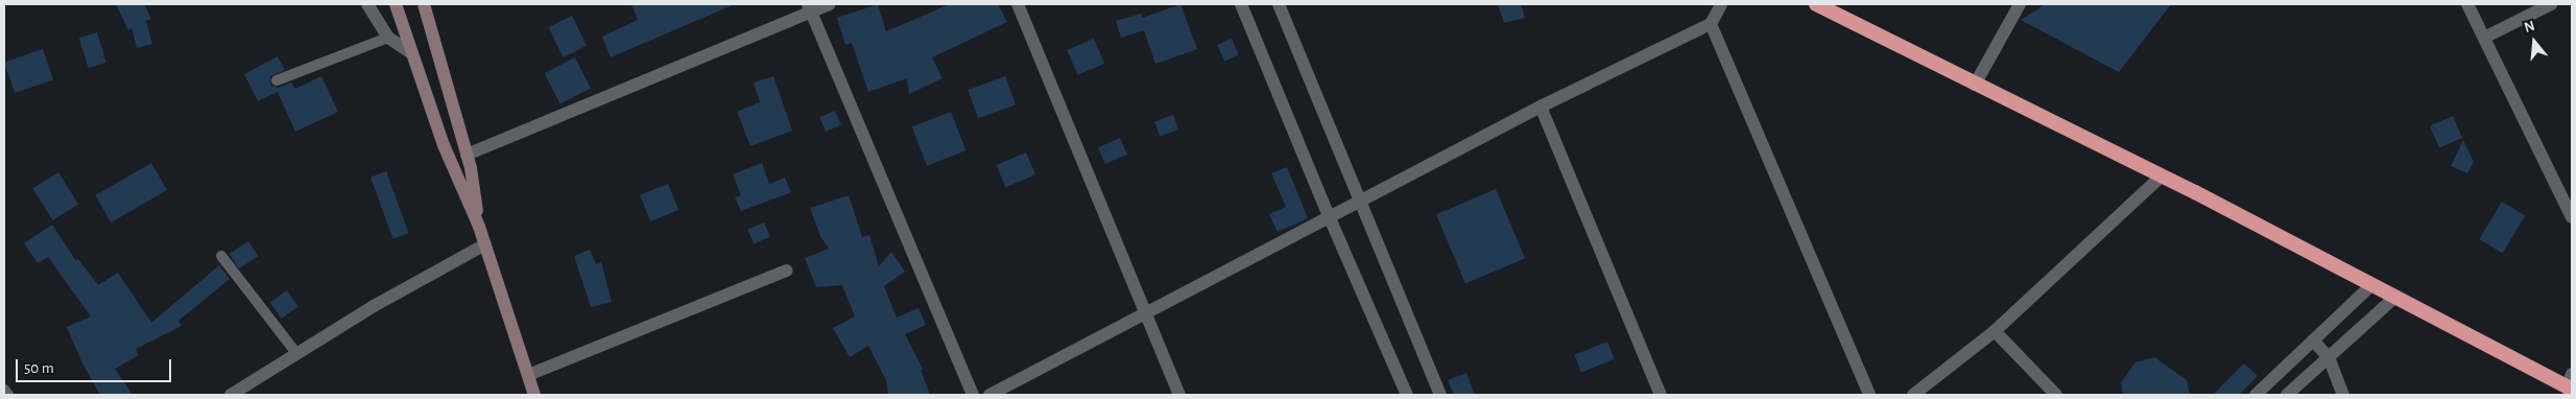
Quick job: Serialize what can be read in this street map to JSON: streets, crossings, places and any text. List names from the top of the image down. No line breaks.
{"scale_bar":"50 m","north":"top"}
